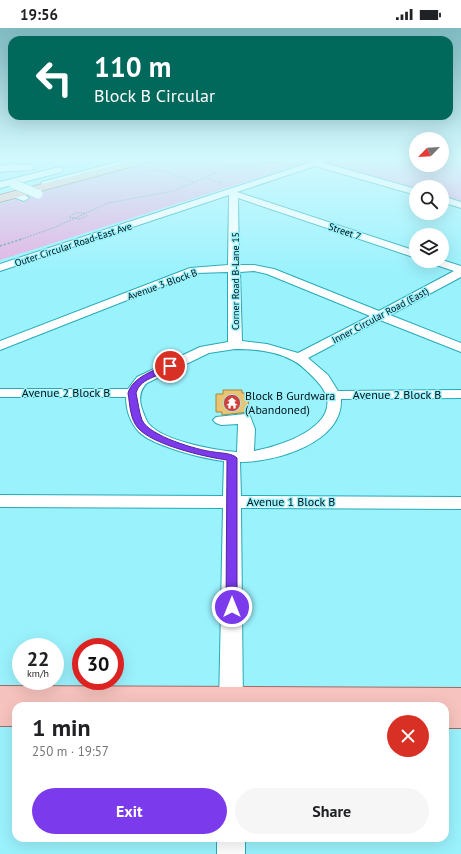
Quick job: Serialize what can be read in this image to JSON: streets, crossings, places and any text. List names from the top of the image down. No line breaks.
{"streets":{"street":["Street 7","Outer Circular Road-East Ave","Corner Road B-Lane 15","Avenue 3 Block B","Inner Circular Road (East)","Avenue 2 Block B","Avenue 1 Block B"]},"crossings":[["Corner Road B-Lane 15","Avenue 3 Block B"],["Avenue 3 Block B","Inner Circular Road (East)"]],"places":{"temple":["Block B Gurdwara (Abandoned)"]},"north":"bottom left","page":{"status":"19:56","turn":["110 m","Block B Circular"],"speed":"22 km/h","limit":"30","heading":["1 min","250 m · 19:57"],"buttons":["Exit","Share"]}}
